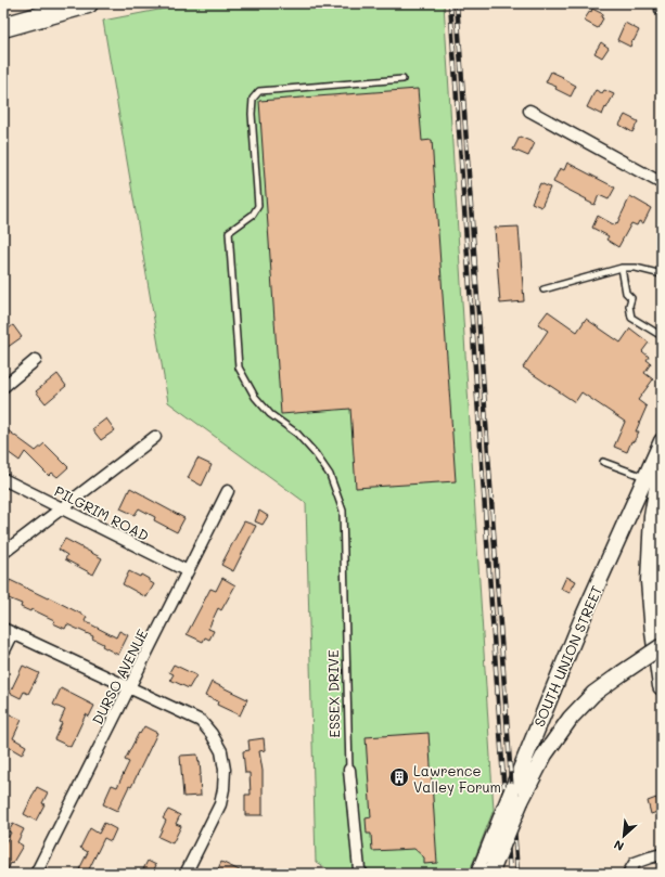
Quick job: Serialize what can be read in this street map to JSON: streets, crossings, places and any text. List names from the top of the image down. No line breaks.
{"streets":{"main road":["SOUTH UNION STREET"],"street":["PILGRIM ROAD","DURSO AVENUE","ESSEX DRIVE"]},"crossings":[["PILGRIM ROAD","DURSO AVENUE"]],"places":{"building":["Lawrence Valley Forum"]},"north":"bottom left"}
